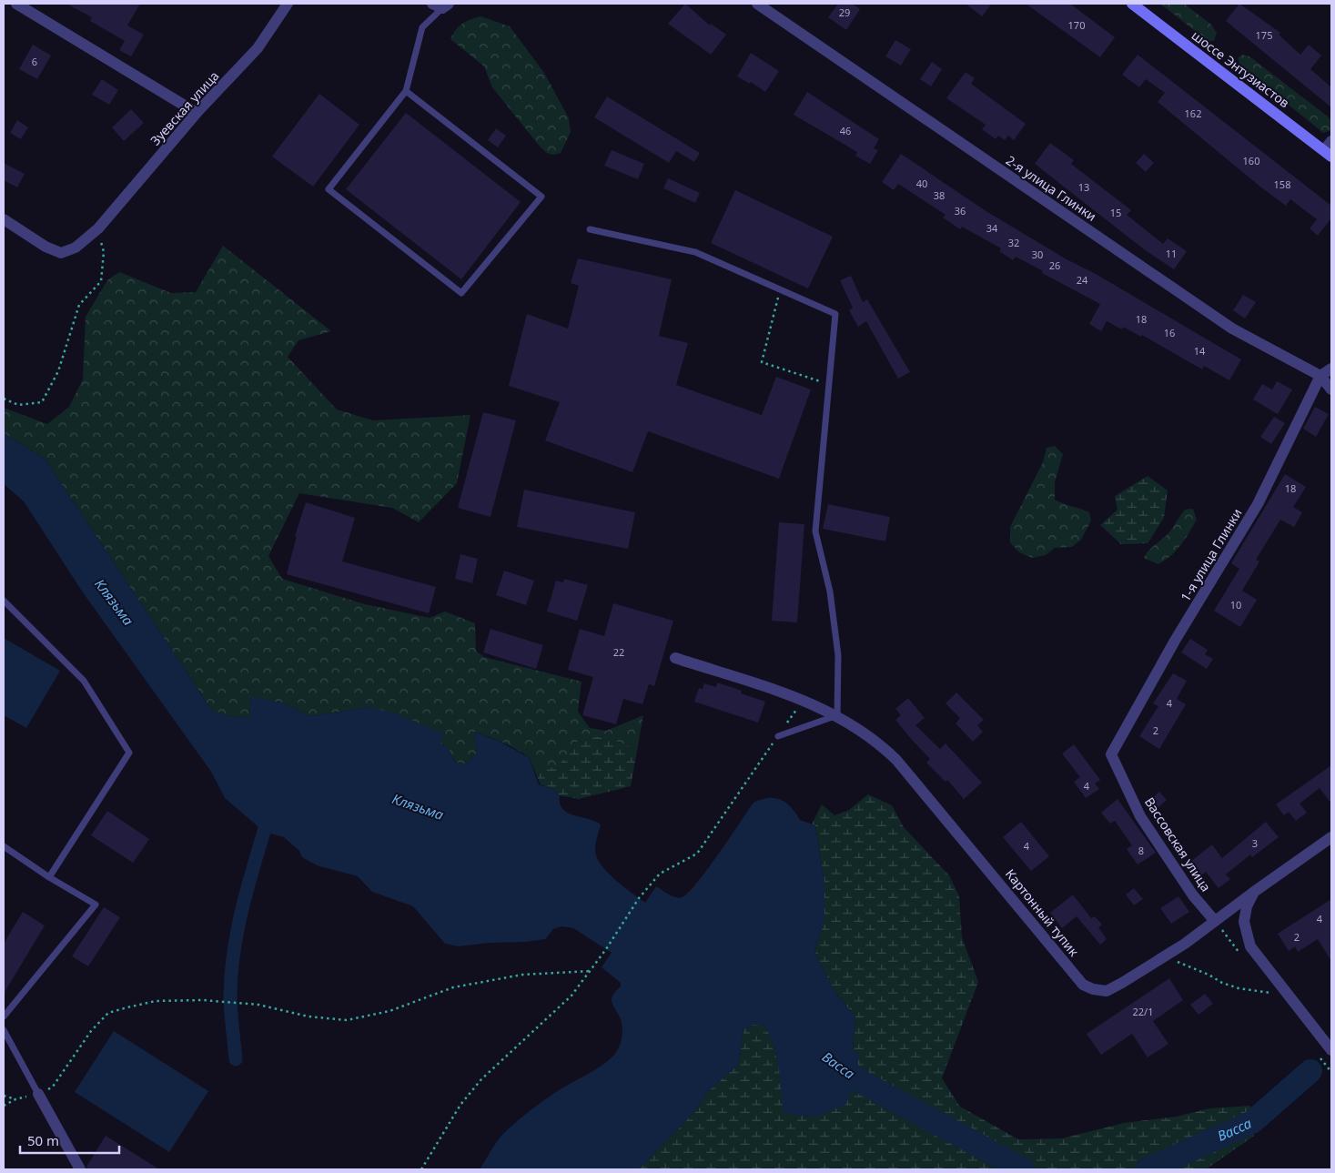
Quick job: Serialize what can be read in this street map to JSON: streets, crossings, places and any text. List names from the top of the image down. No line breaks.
{"streets":{"main road":["шоссе Энтузиастов"],"street":["Зуевская улица","2-я улица Глинки","1-я улица Глинки","Вассовская улица","Картонный тупик"]},"crossings":[["2-я улица Глинки","1-я улица Глинки"],["1-я улица Глинки","Вассовская улица"],["Вассовская улица","Картонный тупик"]],"water":["Клязьма","Васса"],"house_numbers":["29","170","175","6","162","46","160","40","158","13","38","36","15","34","32","11","30","26","24","18","16","14","18","10","22","4","2","4","3","4","8","4","2","22/1"],"scale_bar":"50 m"}
